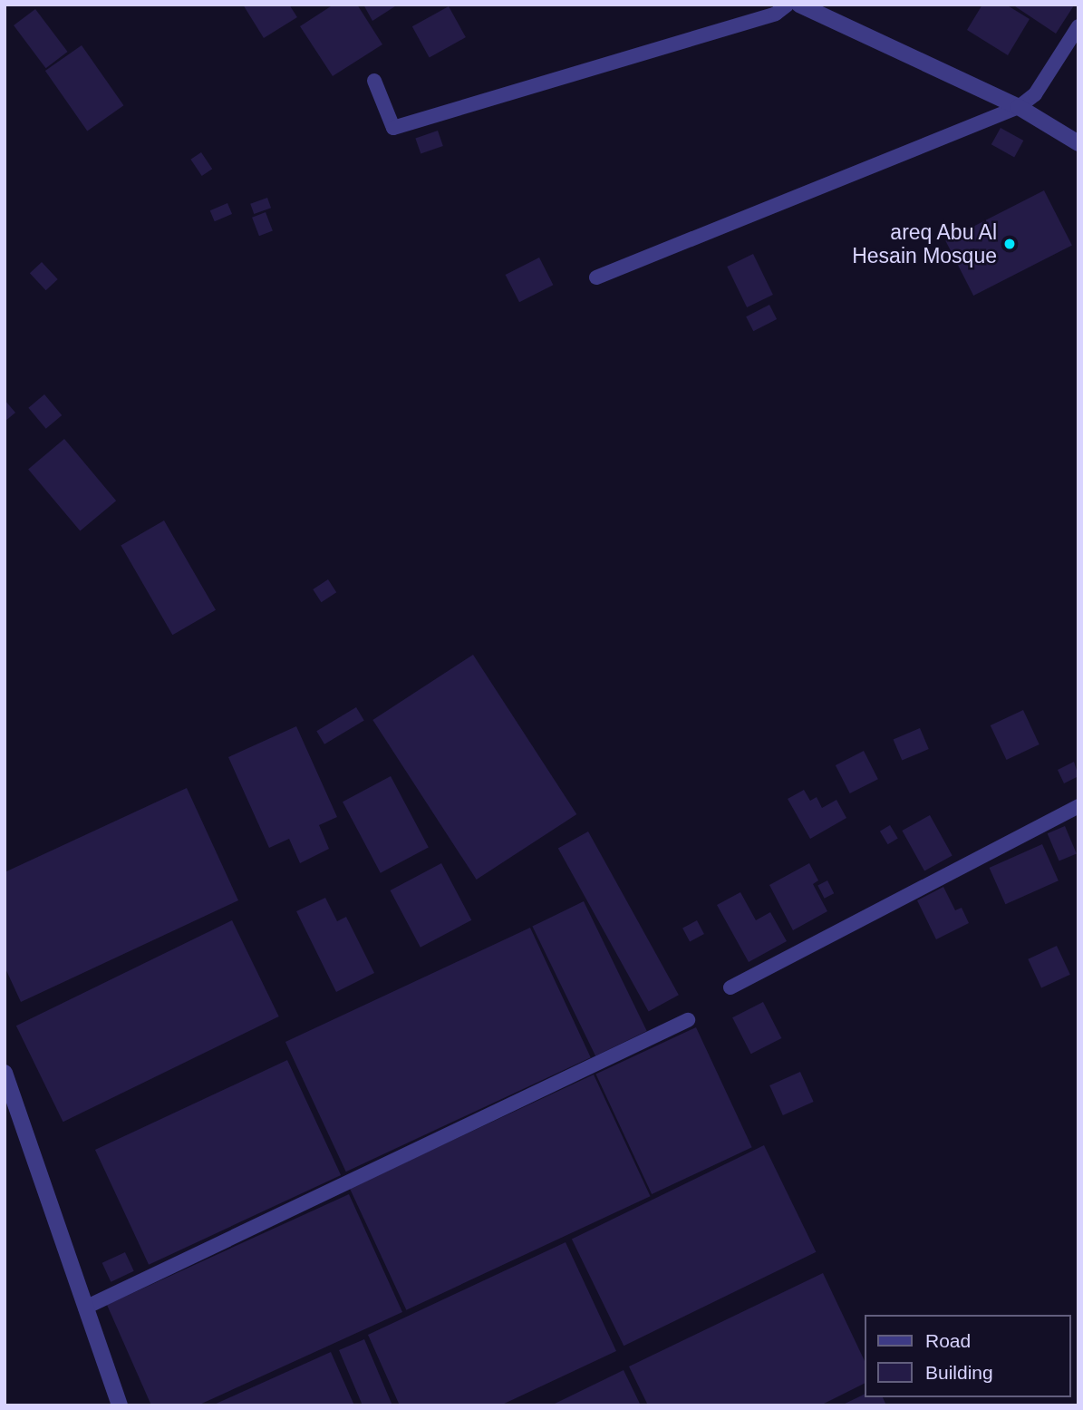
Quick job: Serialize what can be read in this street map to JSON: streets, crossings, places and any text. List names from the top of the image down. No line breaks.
{"places":["areq Abu Al Hesain Mosque"],"legend":["Road","Building"]}
